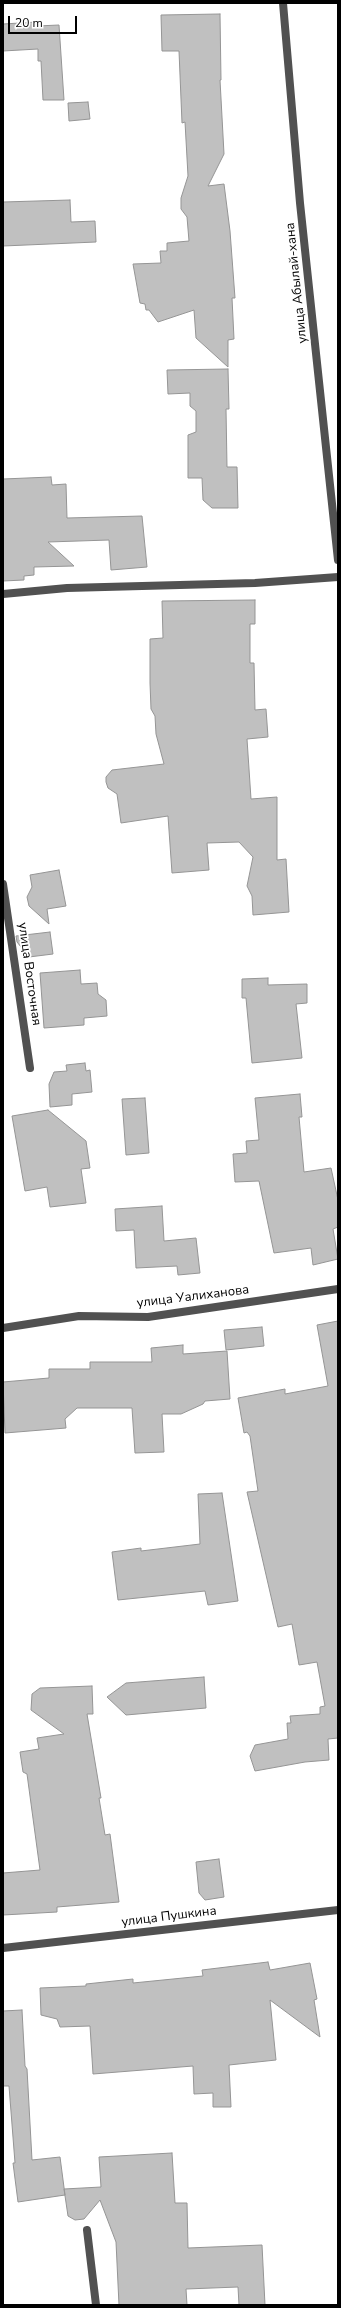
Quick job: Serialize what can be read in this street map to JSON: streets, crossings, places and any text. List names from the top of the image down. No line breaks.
{"streets":{"street":["улица Абылай-хана","улица Восточная","улица Уалиханова","улица Пушкина"]},"scale_bar":"20 m"}
